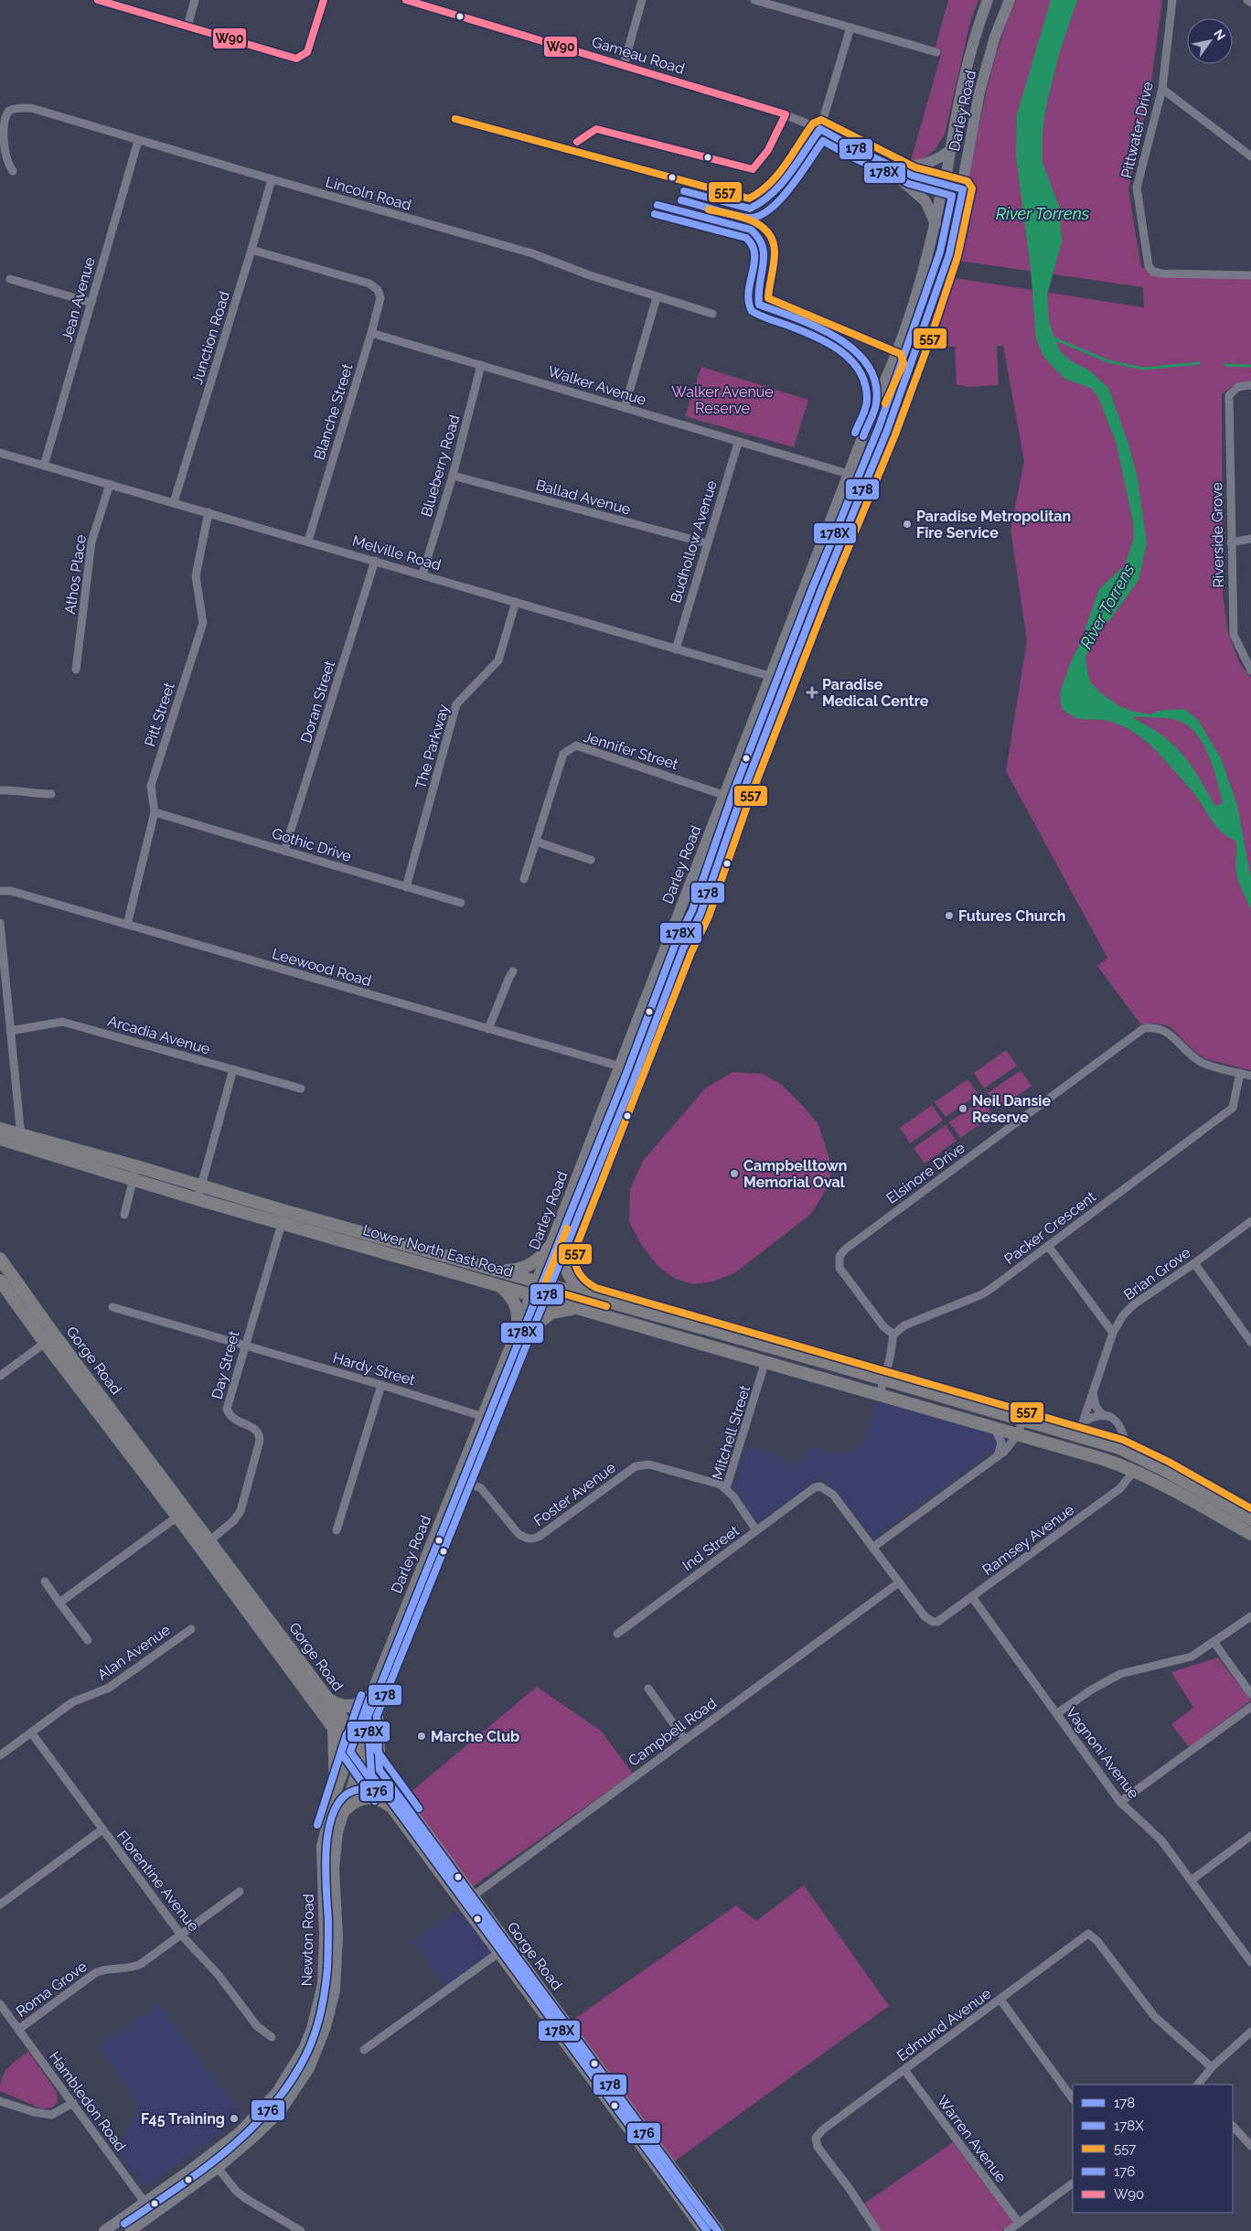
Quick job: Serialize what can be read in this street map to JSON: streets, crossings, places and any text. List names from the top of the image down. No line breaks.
{"streets":{"main road":["Darley Road","Lower North East Road","Gorge Road","Newton Road"],"street":["Gameau Road","Pittwater Drive","Lincoln Road","Jean Avenue","Junction Road","Walker Avenue","Blanche Street","Blueberry Road","Ballad Avenue","Riverside Grove","Budhollow Avenue","Melville Road","Athos Place","Doran Street","Pitt Street","The Parkway","Jennifer Street","Gothic Drive","Leewood Road","Arcadia Avenue","Elsinore Drive","Packer Crescent","Brian Grove","Day Street","Hardy Street","Mitchell Street","Foster Avenue","Ramsey Avenue","Ind Street","Alan Avenue","Campbell Road","Vagnoni Avenue","Florentine Avenue","Roma Grove","Edmund Avenue","Hambledon Road","Warren Avenue"]},"crossings":[["Gameau Road","Darley Road"],["Darley Road","Walker Avenue"],["Darley Road","Melville Road"],["Darley Road","Jennifer Street"],["Darley Road","Leewood Road"],["Darley Road","Lower North East Road"],["Darley Road","Gorge Road"],["Darley Road","Hardy Street"],["Darley Road","Foster Avenue"],["Darley Road","Newton Road"],["Lincoln Road","Jean Avenue"],["Lincoln Road","Junction Road"],["Jean Avenue","Melville Road"],["Junction Road","Blanche Street"],["Junction Road","Melville Road"],["Walker Avenue","Blanche Street"],["Walker Avenue","Blueberry Road"],["Walker Avenue","Budhollow Avenue"],["Blanche Street","Melville Road"],["Blueberry Road","Ballad Avenue"],["Blueberry Road","Melville Road"],["Ballad Avenue","Budhollow Avenue"],["Budhollow Avenue","Melville Road"],["Melville Road","Athos Place"],["Melville Road","Doran Street"],["Melville Road","Pitt Street"],["Melville Road","The Parkway"],["Doran Street","Gothic Drive"],["Pitt Street","Gothic Drive"],["Pitt Street","Leewood Road"],["The Parkway","Gothic Drive"],["Elsinore Drive","Packer Crescent"],["Lower North East Road","Brian Grove"],["Lower North East Road","Day Street"],["Lower North East Road","Mitchell Street"],["Lower North East Road","Ramsey Avenue"],["Gorge Road","Day Street"],["Gorge Road","Campbell Road"],["Gorge Road","Newton Road"],["Day Street","Hardy Street"],["Mitchell Street","Foster Avenue"],["Mitchell Street","Ind Street"],["Ramsey Avenue","Campbell Road"],["Ramsey Avenue","Vagnoni Avenue"],["Alan Avenue","Florentine Avenue"],["Florentine Avenue","Roma Grove"],["Newton Road","Hambledon Road"],["Roma Grove","Hambledon Road"],["Edmund Avenue","Warren Avenue"]],"water":["River Torrens"],"parks":["Walker Avenue Reserve"],"places":{"other":["Paradise Metropolitan Fire Service","Futures Church","Neil Dansie Reserve","Campbelltown Memorial Oval","Marche Club","F45 Training"],"health":["Paradise Medical Centre"]},"lines":["transit line W90","transit line 557","transit line 178","transit line 178X","transit line 176"],"legend":["178","178X","557","176","W90"],"north":"top right"}
